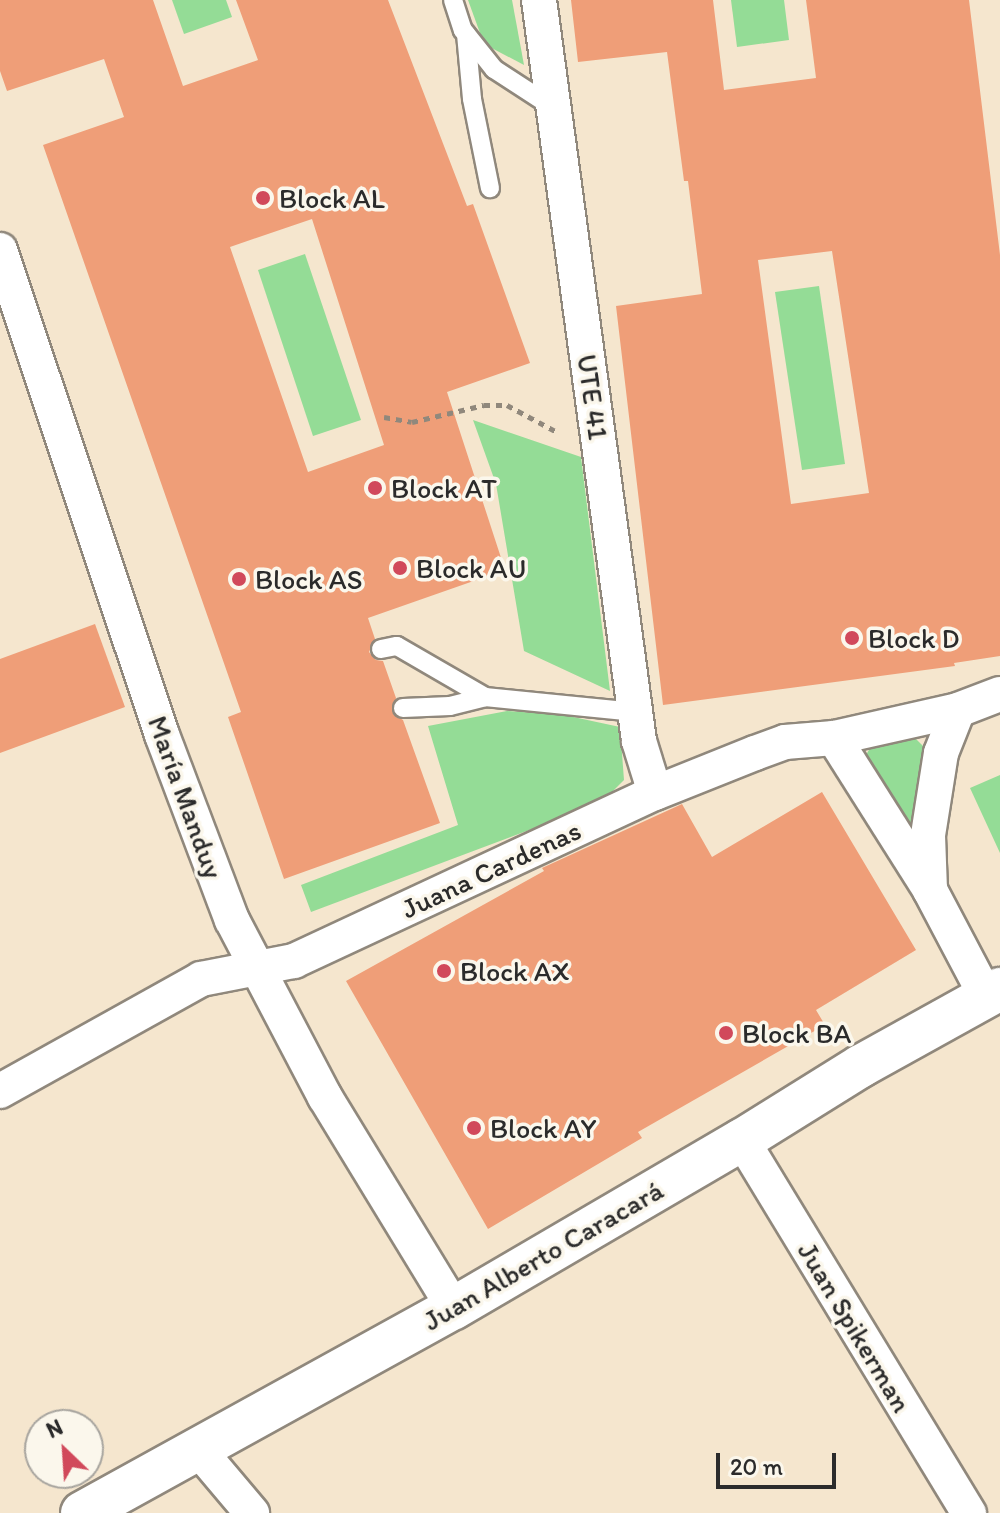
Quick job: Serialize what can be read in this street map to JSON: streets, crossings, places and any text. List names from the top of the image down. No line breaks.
{"streets":{"street":["UTE 41","María Manduy","Juana Cardenas","Juan Alberto Caracará","Juan Spikerman"]},"crossings":[["UTE 41","Juana Cardenas"],["María Manduy","Juana Cardenas"],["María Manduy","Juan Alberto Caracará"],["Juan Alberto Caracará","Juan Spikerman"]],"places":["Block AL","Block AT","Block AU","Block AS","Block D","Block AX","Block BA","Block AY"],"scale_bar":"20 m","north":"top left"}
